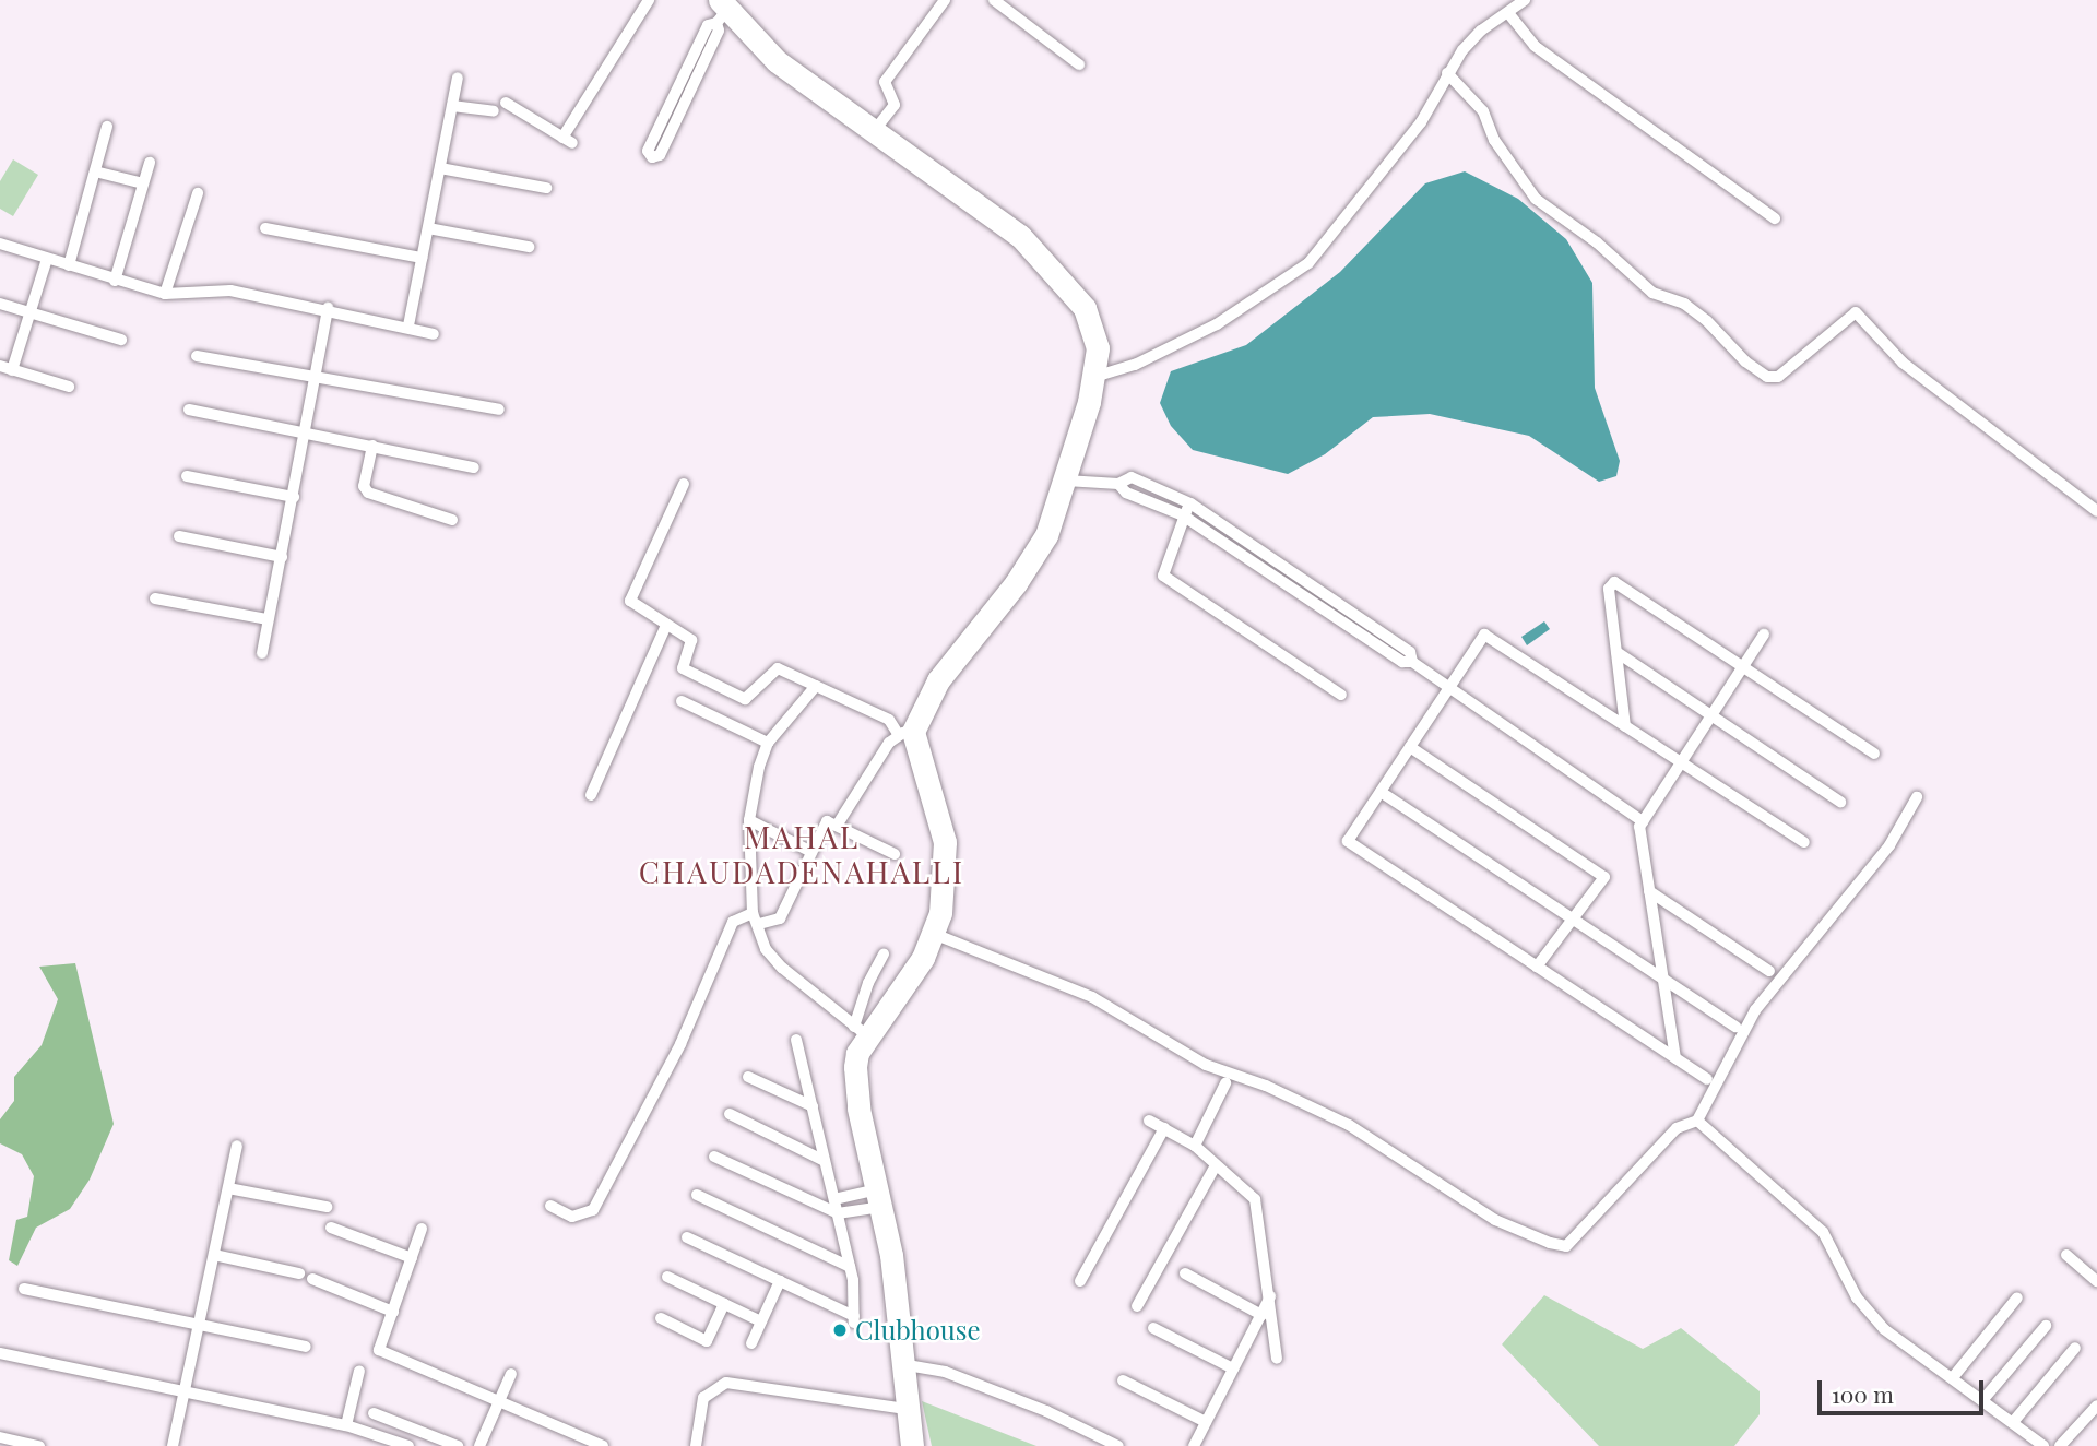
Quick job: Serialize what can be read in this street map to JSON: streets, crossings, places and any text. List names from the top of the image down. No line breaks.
{"districts":["MAHAL CHAUDADENAHALLI"],"places":["Clubhouse"],"scale_bar":"100 m"}
